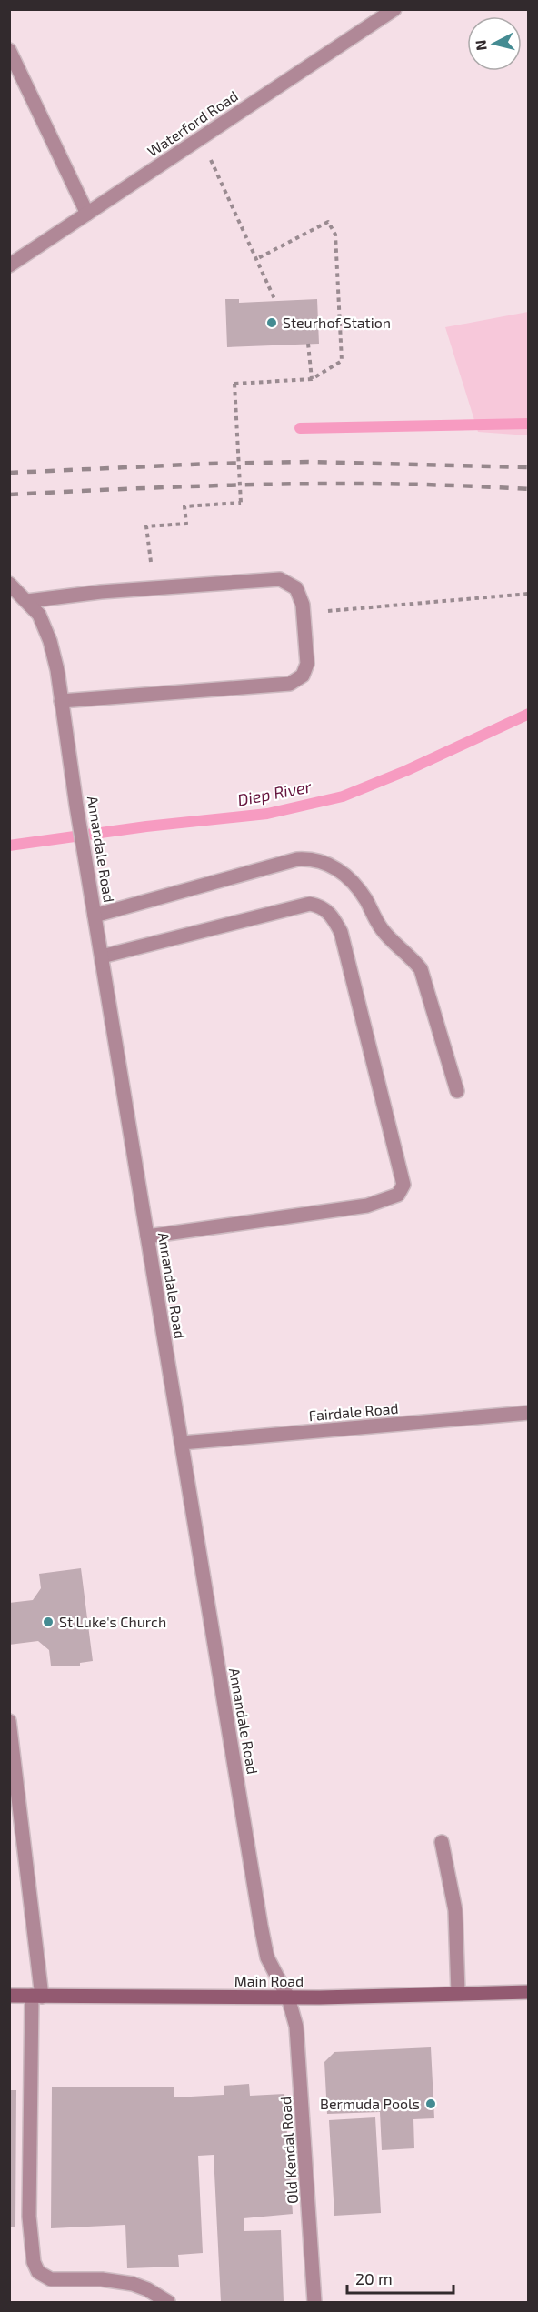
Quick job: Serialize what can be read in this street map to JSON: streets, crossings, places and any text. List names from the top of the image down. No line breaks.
{"streets":{"main road":["Main Road"],"street":["Waterford Road","Annandale Road","Fairdale Road","Old Kendal Road"]},"crossings":[["Annandale Road","Fairdale Road"],["Annandale Road","Main Road"],["Annandale Road","Old Kendal Road"],["Main Road","Old Kendal Road"]],"water":["Diep River"],"places":["Steurhof Station","St Luke's Church","Bermuda Pools"],"scale_bar":"20 m","north":"left"}
